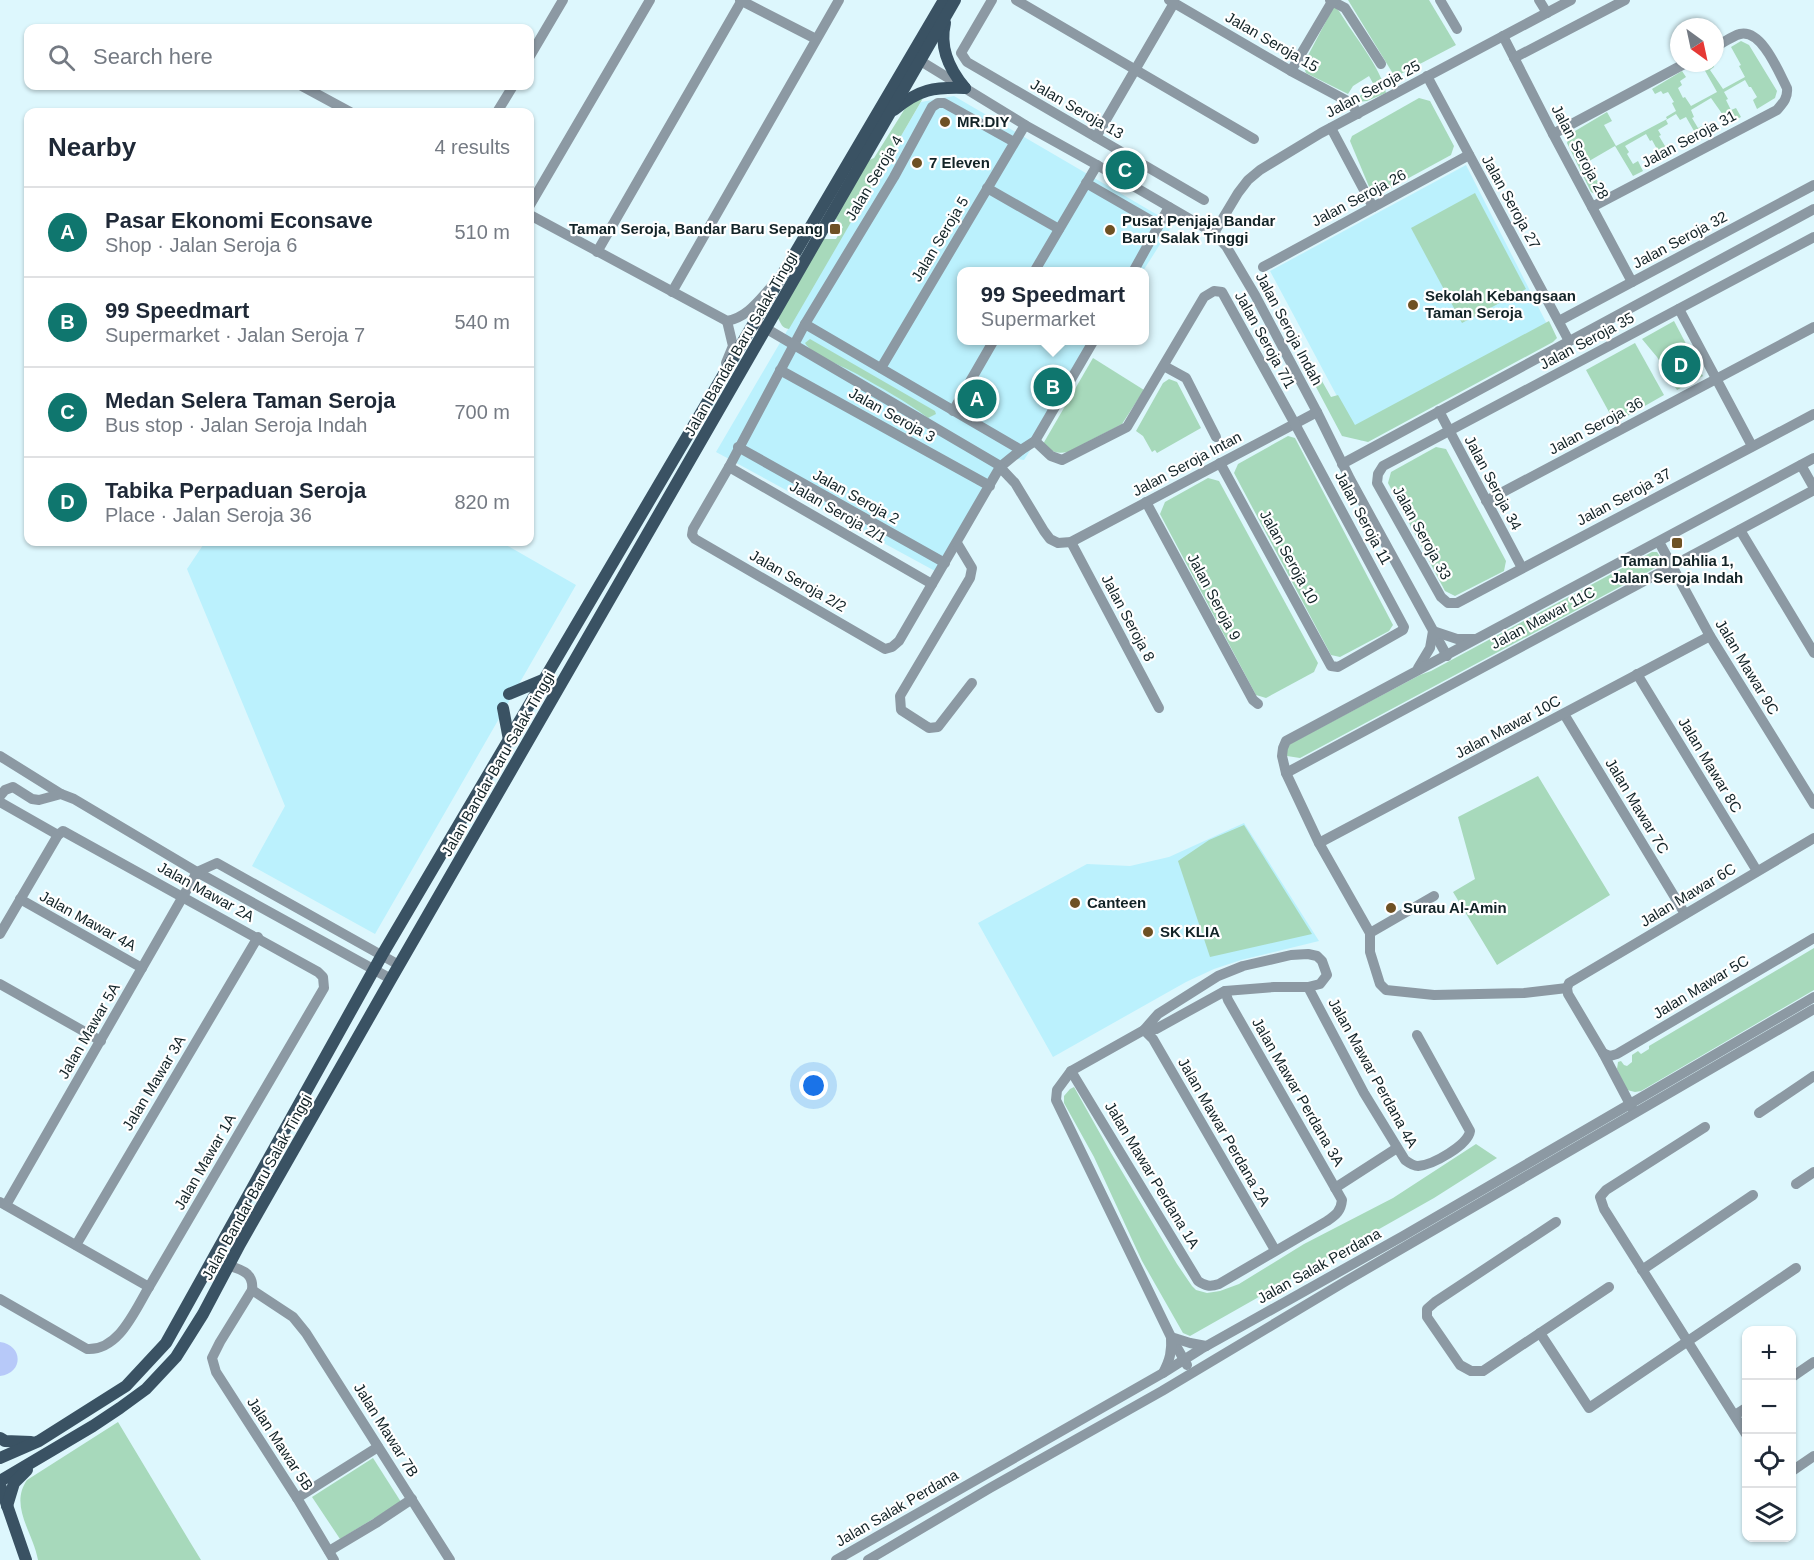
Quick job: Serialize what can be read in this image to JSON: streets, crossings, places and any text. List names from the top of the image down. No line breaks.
{"streets":{"main road":["Jalan Bandar Baru Salak Tinggi"],"street":["Jalan Seroja 15","Jalan Seroja 25","Jalan Seroja 13","Jalan Seroja 31","Jalan Seroja 28","Jalan Seroja 4","Jalan Seroja 26","Jalan Seroja 27","Jalan Seroja 5","Jalan Seroja 32","Jalan Seroja Indah","Jalan Seroja 7/1","Jalan Seroja 35","Jalan Seroja 3","Jalan Seroja 36","Jalan Seroja Intan","Jalan Seroja 34","Jalan Seroja 2","Jalan Seroja 37","Jalan Seroja 2/1","Jalan Seroja 11","Jalan Seroja 33","Jalan Seroja 10","Jalan Seroja 2/2","Jalan Seroja 9","Jalan Seroja 8","Jalan Mawar 11C","Jalan Mawar 9C","Jalan Mawar 10C","Jalan Mawar 8C","Jalan Mawar 7C","Jalan Mawar 2A","Jalan Mawar 6C","Jalan Mawar 4A","Jalan Mawar 5C","Jalan Mawar 5A","Jalan Mawar Perdana 4A","Jalan Mawar 3A","Jalan Mawar Perdana 3A","Jalan Mawar Perdana 2A","Jalan Mawar 1A","Jalan Mawar Perdana 1A","Jalan Salak Perdana","Jalan Mawar 7B","Jalan Mawar 5B"]},"crossings":[["Jalan Seroja 15","Jalan Seroja 25"],["Jalan Seroja 25","Jalan Seroja 28"],["Jalan Seroja 25","Jalan Seroja 27"],["Jalan Seroja 25","Jalan Seroja Indah"],["Jalan Seroja 31","Jalan Seroja 28"],["Jalan Seroja 28","Jalan Seroja 32"],["Jalan Seroja 4","Jalan Seroja 5"],["Jalan Seroja 4","Jalan Seroja 3"],["Jalan Seroja 4","Jalan Seroja 2"],["Jalan Seroja 4","Jalan Seroja 2/1"],["Jalan Seroja 4","Jalan Seroja 2/2"],["Jalan Seroja 26","Jalan Seroja 27"],["Jalan Seroja 27","Jalan Seroja 32"],["Jalan Seroja 5","Jalan Seroja Indah"],["Jalan Seroja Indah","Jalan Bandar Baru Salak Tinggi"],["Jalan Seroja Indah","Jalan Seroja Intan"],["Jalan Seroja 7/1","Jalan Seroja Intan"],["Jalan Seroja 7/1","Jalan Seroja 11"],["Jalan Seroja 35","Jalan Seroja 34"],["Jalan Seroja 35","Jalan Seroja 33"],["Jalan Seroja 36","Jalan Seroja 34"],["Jalan Seroja Intan","Jalan Seroja 11"],["Jalan Seroja Intan","Jalan Seroja 10"],["Jalan Seroja Intan","Jalan Seroja 9"],["Jalan Seroja Intan","Jalan Seroja 8"],["Jalan Seroja 34","Jalan Seroja 37"],["Jalan Seroja 37","Jalan Seroja 33"],["Jalan Seroja 2/1","Jalan Seroja 2/2"],["Jalan Seroja 11","Jalan Seroja 10"],["Jalan Mawar 11C","Jalan Mawar 9C"],["Jalan Mawar 9C","Jalan Mawar 10C"],["Jalan Mawar 10C","Jalan Mawar 8C"],["Jalan Mawar 10C","Jalan Mawar 7C"],["Jalan Mawar 8C","Jalan Mawar 6C"],["Jalan Mawar 7C","Jalan Mawar 6C"],["Jalan Mawar 2A","Jalan Mawar 5A"],["Jalan Mawar 2A","Jalan Mawar 3A"],["Jalan Mawar 2A","Jalan Mawar 1A"],["Jalan Mawar 4A","Jalan Mawar 5A"],["Jalan Mawar Perdana 3A","Jalan Mawar Perdana 2A"],["Jalan Mawar Perdana 3A","Jalan Mawar Perdana 1A"],["Jalan Mawar Perdana 2A","Jalan Mawar Perdana 1A"],["Jalan Mawar 7B","Jalan Mawar 5B"]],"places":{"other":["MR.DIY","7 Eleven","Pusat Penjaja Bandar Baru Salak Tinggi","Sekolah Kebangsaan Taman Seroja","Canteen","Surau Al-Amin","SK KLIA"],"transit":["Taman Seroja, Bandar Baru Sepang","Taman Dahlia 1, Jalan Seroja Indah"]},"north":"bottom right","page":{"search":"Search here","heading":["Nearby","4 results"],"pins":["C","D","B","A"],"list":[{"mark":"A","name":"Pasar Ekonomi Econsave","note":"Shop · Jalan Seroja 6","value":"510 m"},{"mark":"B","name":"99 Speedmart","note":"Supermarket · Jalan Seroja 7","value":"540 m"},{"mark":"C","name":"Medan Selera Taman Seroja","note":"Bus stop · Jalan Seroja Indah","value":"700 m"},{"mark":"D","name":"Tabika Perpaduan Seroja","note":"Place · Jalan Seroja 36","value":"820 m"}],"popup":["99 Speedmart","Supermarket"],"map_buttons":["+","−"]}}
